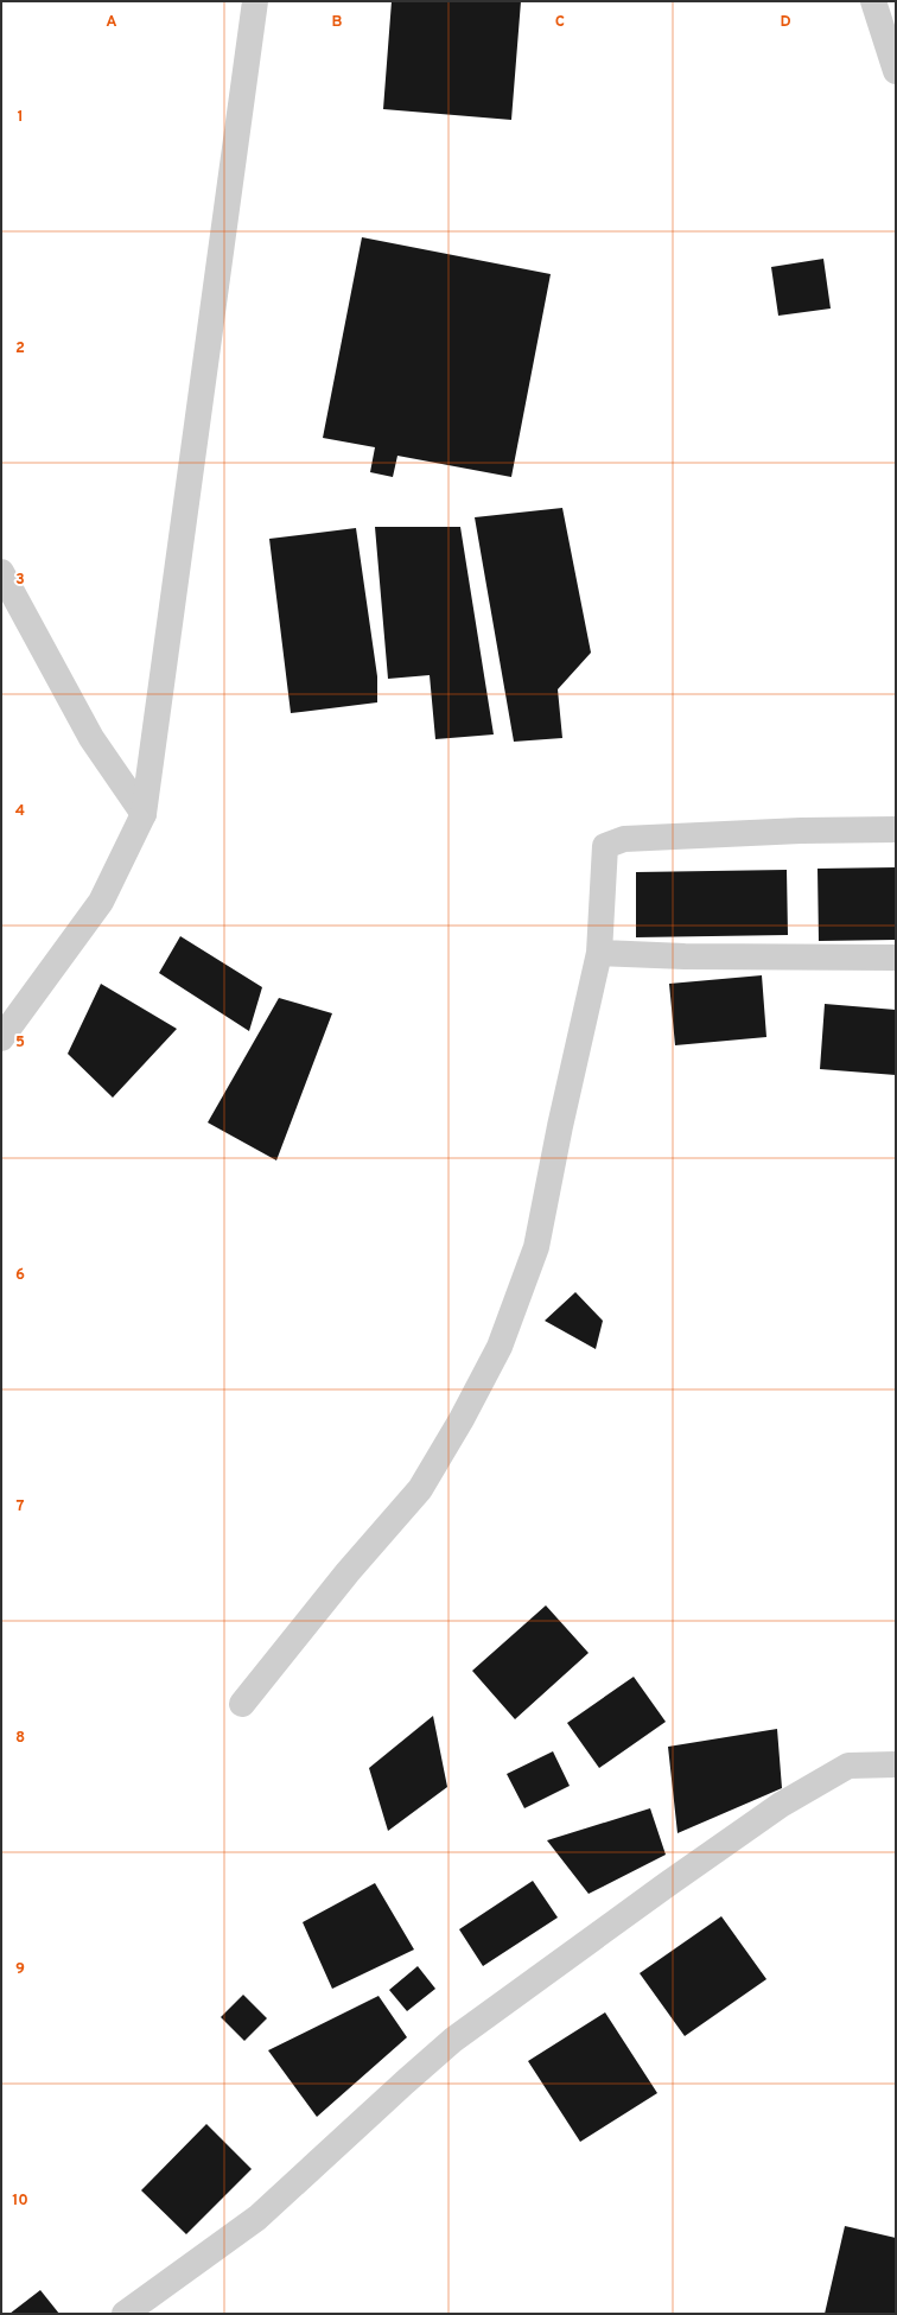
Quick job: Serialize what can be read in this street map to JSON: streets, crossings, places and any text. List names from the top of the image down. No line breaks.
{"grid":{"columns":["A","B","C","D"],"rows":["1","2","3","4","5","6","7","8","9","10"]}}
